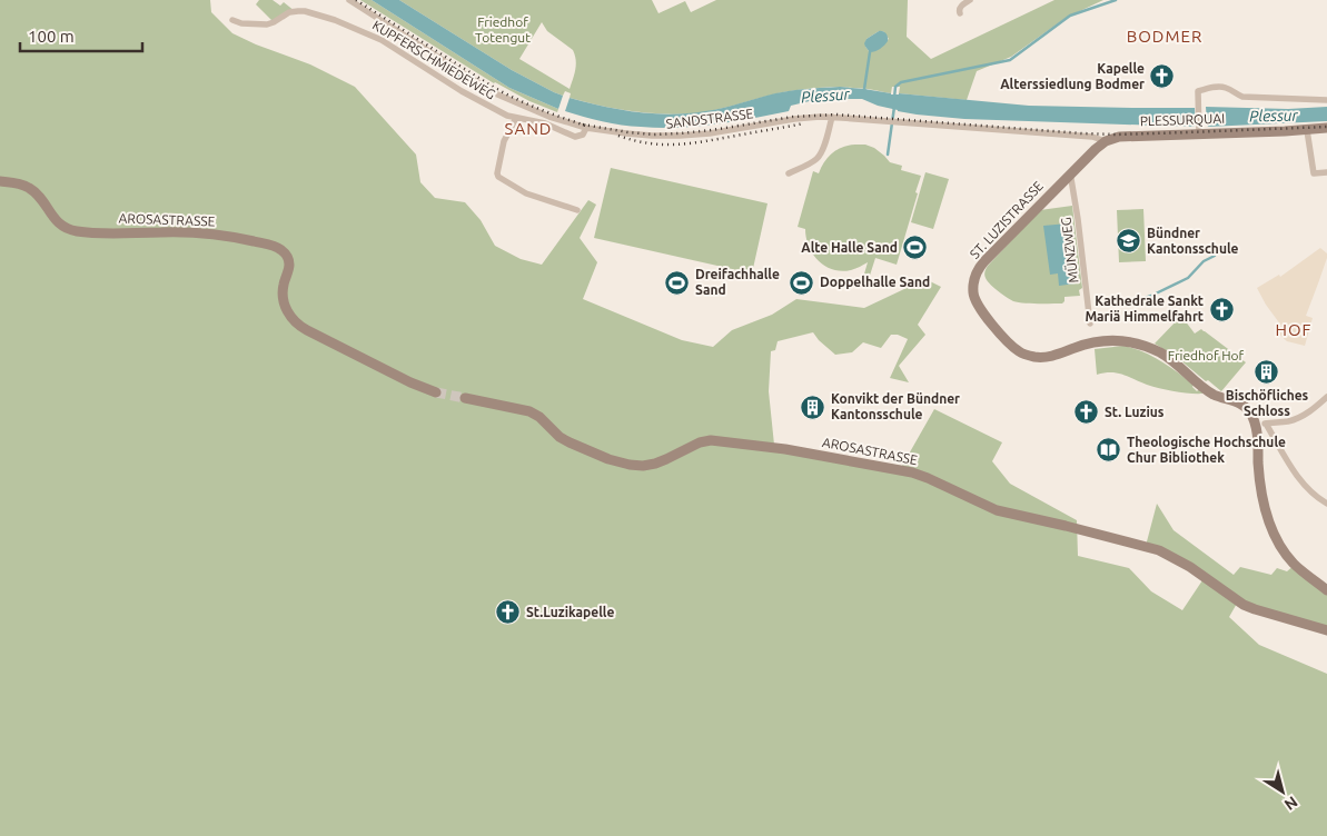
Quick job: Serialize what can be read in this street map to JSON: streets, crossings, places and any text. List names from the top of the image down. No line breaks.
{"streets":{"main road":["PLESSURQUAI","AROSASTRASSE","ST. LUZISTRASSE"],"street":["KUPFERSCHMIEDEWEG","SANDSTRASSE","MÜNZWEG"]},"crossings":[["KUPFERSCHMIEDEWEG","SANDSTRASSE"],["SANDSTRASSE","PLESSURQUAI"],["SANDSTRASSE","ST. LUZISTRASSE"],["PLESSURQUAI","ST. LUZISTRASSE"],["ST. LUZISTRASSE","MÜNZWEG"]],"districts":["BODMER","SAND","HOF"],"water":["Plessur"],"parks":["Friedhof Totengut","Friedhof Hof"],"places":{"church":["Kapelle Alterssiedlung Bodmer","Kathedrale Sankt Mariä Himmelfahrt","St. Luzius","St.Luzikapelle"],"school or university":["Bündner Kantonsschule"],"sports":["Alte Halle Sand","Dreifachhalle Sand","Doppelhalle Sand"],"building":["Bischöfliches Schloss","Konvikt der Bündner Kantonsschule"],"library":["Theologische Hochschule Chur Bibliothek"]},"scale_bar":"100 m","north":"bottom right"}
